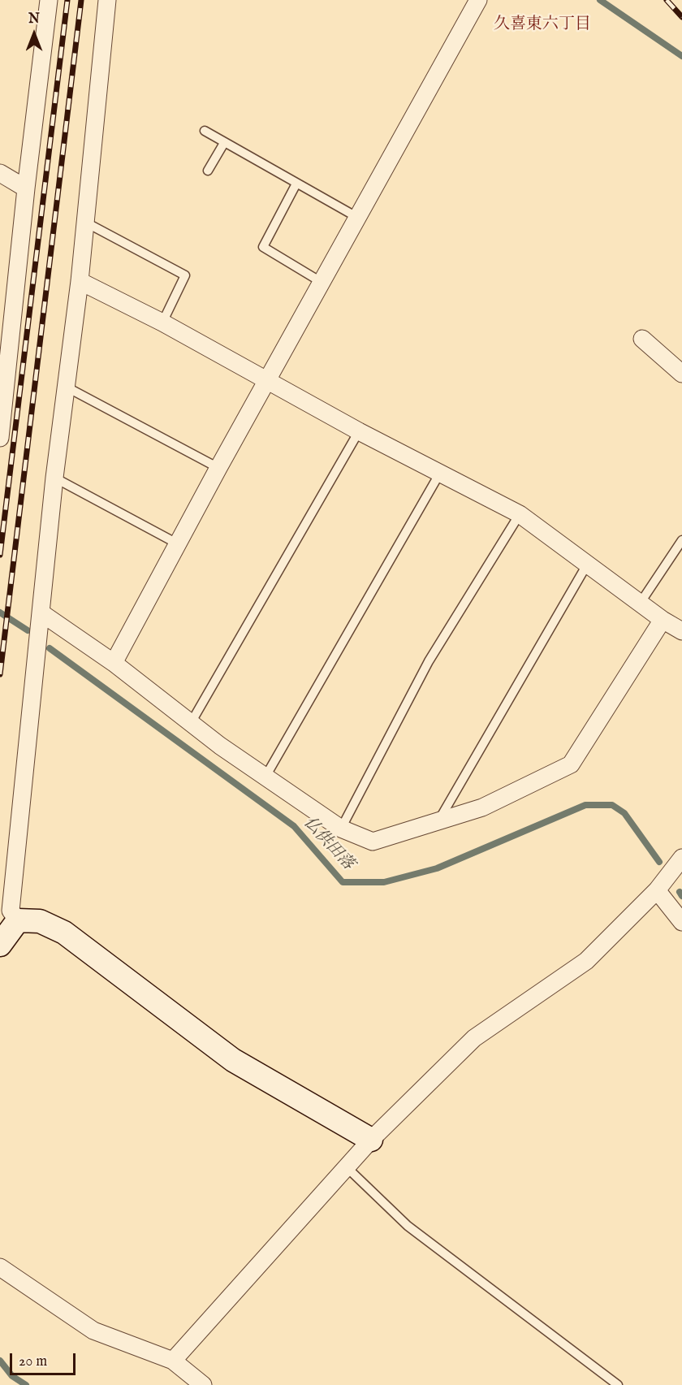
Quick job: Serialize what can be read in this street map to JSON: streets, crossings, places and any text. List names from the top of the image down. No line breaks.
{"districts":["久喜東六丁目"],"water":["仏供田落"],"scale_bar":"20 m","north":"top"}
